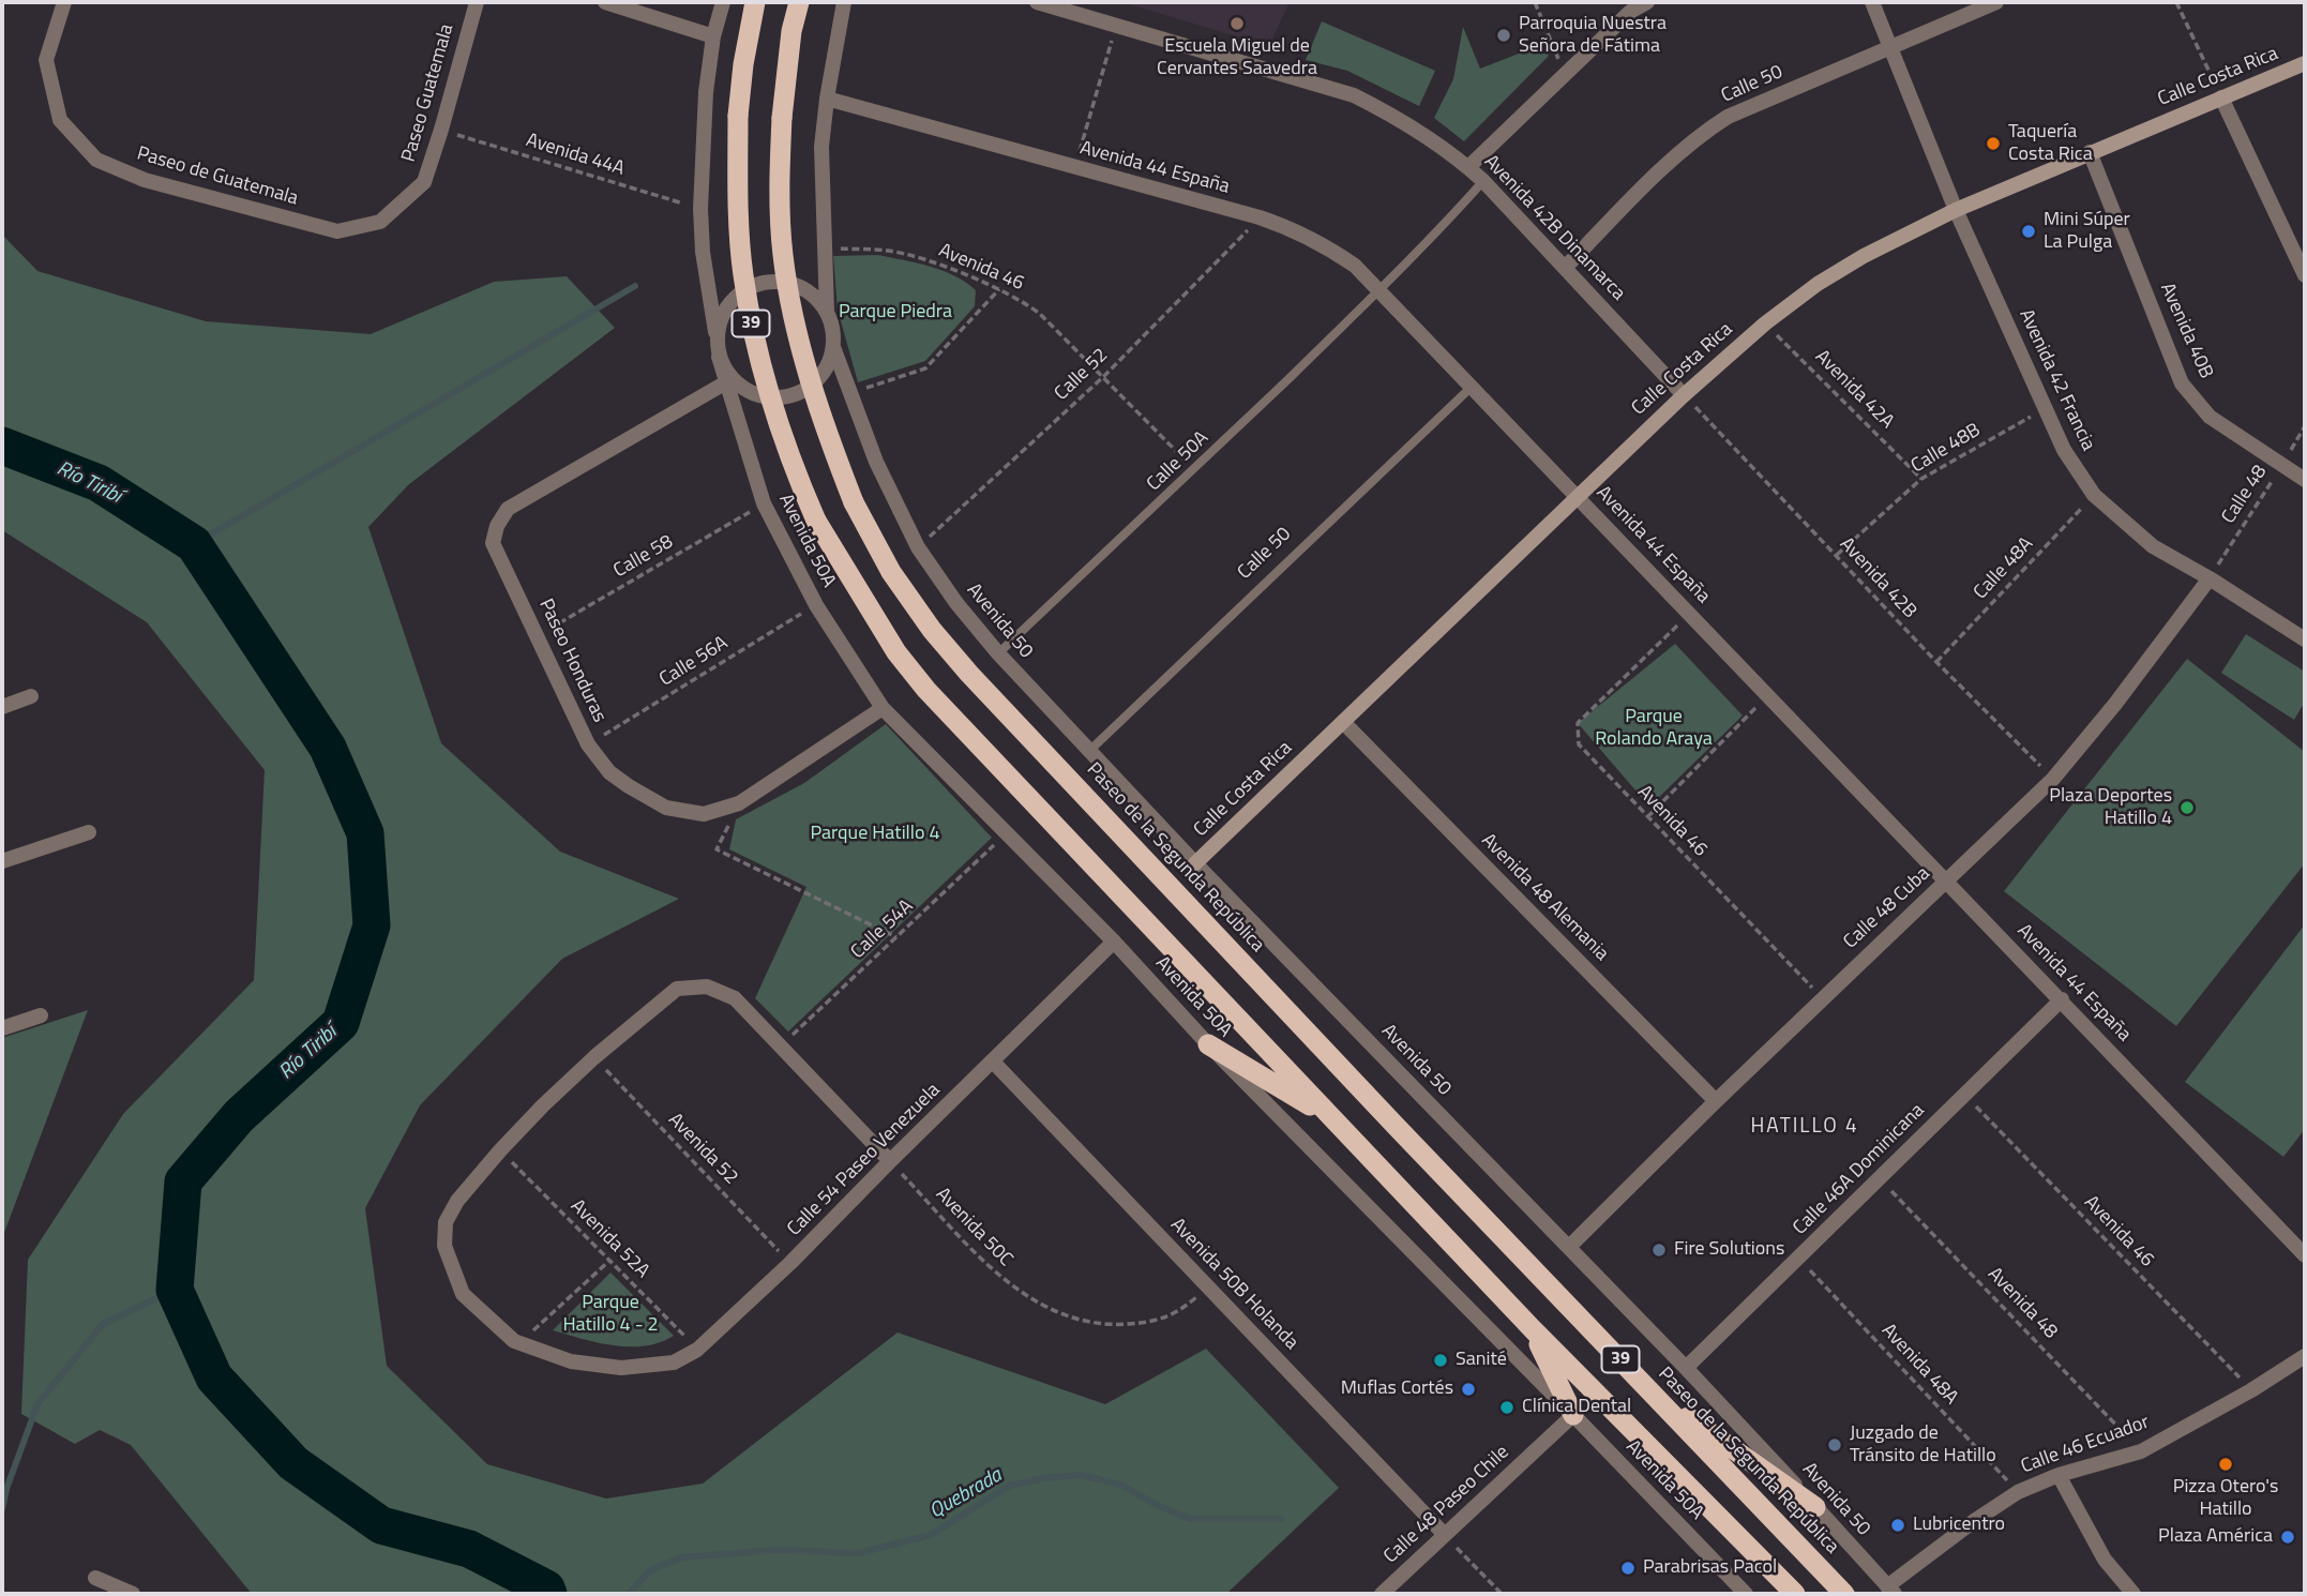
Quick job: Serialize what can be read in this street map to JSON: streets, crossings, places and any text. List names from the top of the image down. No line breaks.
{"streets":{"highway":["39","Paseo de la Segunda República"],"main road":["Calle Costa Rica"],"street":["Calle 50","Paseo Guatemala","Avenida 44 España","Paseo de Guatemala","Avenida 42B Dinamarca","Avenida 40B","Avenida 42 Francia","Avenida 50A","Avenida 50","Paseo Honduras","Avenida 48 Alemania","Calle 48 Cuba","Calle 54 Paseo Venezuela","Calle 46A Dominicana","Avenida 50B Holanda","Calle 46 Ecuador","Calle 48 Paseo Chile"],"lane":["Calle 50A"],"path":["Avenida 44A","Avenida 46","Calle 52","Avenida 42A","Calle 48B","Calle 48","Calle 58","Calle 48A","Avenida 42B","Calle 56A","Calle 54A","Avenida 52","Avenida 50C","Avenida 52A","Avenida 48","Avenida 48A"]},"crossings":[["Calle Costa Rica","Avenida 44 España"],["Calle Costa Rica","Avenida 42B Dinamarca"],["Calle Costa Rica","Avenida 40B"],["Calle Costa Rica","Avenida 42 Francia"],["Calle Costa Rica","Avenida 42A"],["Calle Costa Rica","Avenida 42B"],["Calle Costa Rica","Avenida 50"],["Calle Costa Rica","Avenida 48 Alemania"],["Calle 50","Avenida 44 España"],["Calle 50","Avenida 42B Dinamarca"],["Calle 50","Avenida 42 Francia"],["Calle 50","Avenida 50"],["Paseo Guatemala","Avenida 44A"],["Paseo Guatemala","Paseo de Guatemala"],["Avenida 44 España","Avenida 46"],["Avenida 44 España","Calle 52"],["Avenida 44 España","Calle 50A"],["Avenida 44 España","Calle 48 Cuba"],["Avenida 44 España","Calle 46A Dominicana"],["Avenida 42B Dinamarca","Calle 50A"],["Avenida 42B Dinamarca","Avenida 42B"],["Avenida 46","Calle 52"],["Avenida 46","Calle 50A"],["Avenida 46","Calle 48 Cuba"],["Avenida 46","Calle 46A Dominicana"],["Avenida 46","Calle 46 Ecuador"],["Avenida 40B","Calle 48"],["Calle 52","Avenida 50"],["Avenida 42 Francia","Calle 48B"],["Avenida 42 Francia","Calle 48"],["Avenida 42 Francia","Calle 48A"],["Avenida 42 Francia","Calle 48 Cuba"],["Avenida 42A","Calle 48B"],["Calle 48B","Avenida 42B"],["Calle 50A","Avenida 50"],["Calle 48","Calle 48 Cuba"],["Avenida 50A","Calle 58"],["Avenida 50A","Avenida 50"],["Avenida 50A","Paseo Honduras"],["Avenida 50A","Calle 56A"],["Avenida 50A","Calle 54A"],["Avenida 50A","Calle 54 Paseo Venezuela"],["Avenida 50A","Calle 48 Paseo Chile"],["Calle 58","Paseo Honduras"],["Calle 48A","Avenida 42B"],["Avenida 42B","Calle 48 Cuba"],["Avenida 50","Calle 48 Cuba"],["Avenida 50","Calle 46A Dominicana"],["Avenida 50","Calle 46 Ecuador"],["Paseo Honduras","Calle 56A"],["Avenida 48 Alemania","Calle 48 Cuba"],["Avenida 52","Calle 54 Paseo Venezuela"],["Calle 54 Paseo Venezuela","Avenida 50C"],["Calle 54 Paseo Venezuela","Avenida 52A"],["Calle 54 Paseo Venezuela","Avenida 50B Holanda"],["Calle 46A Dominicana","Avenida 48"],["Calle 46A Dominicana","Avenida 48A"],["Avenida 50C","Avenida 50B Holanda"],["Avenida 50B Holanda","Calle 48 Paseo Chile"],["Avenida 48","Calle 46 Ecuador"],["Avenida 48A","Calle 46 Ecuador"]],"districts":["HATILLO 4"],"water":["Río Tiribí","Quebrada"],"parks":["Parque Piedra","Parque Rolando Araya","Parque Hatillo 4","Parque Hatillo 4 - 2"],"places":["Escuela Miguel de Cervantes Saavedra","Parroquia Nuestra Señora de Fátima","Taquería Costa Rica","Mini Súper La Pulga","Plaza Deportes Hatillo 4","Fire Solutions","Sanité","Muflas Cortés","Clínica Dental","Juzgado de Tránsito de Hatillo","Pizza Otero's Hatillo","Lubricentro","Plaza América","Parabrisas Pacol"]}
